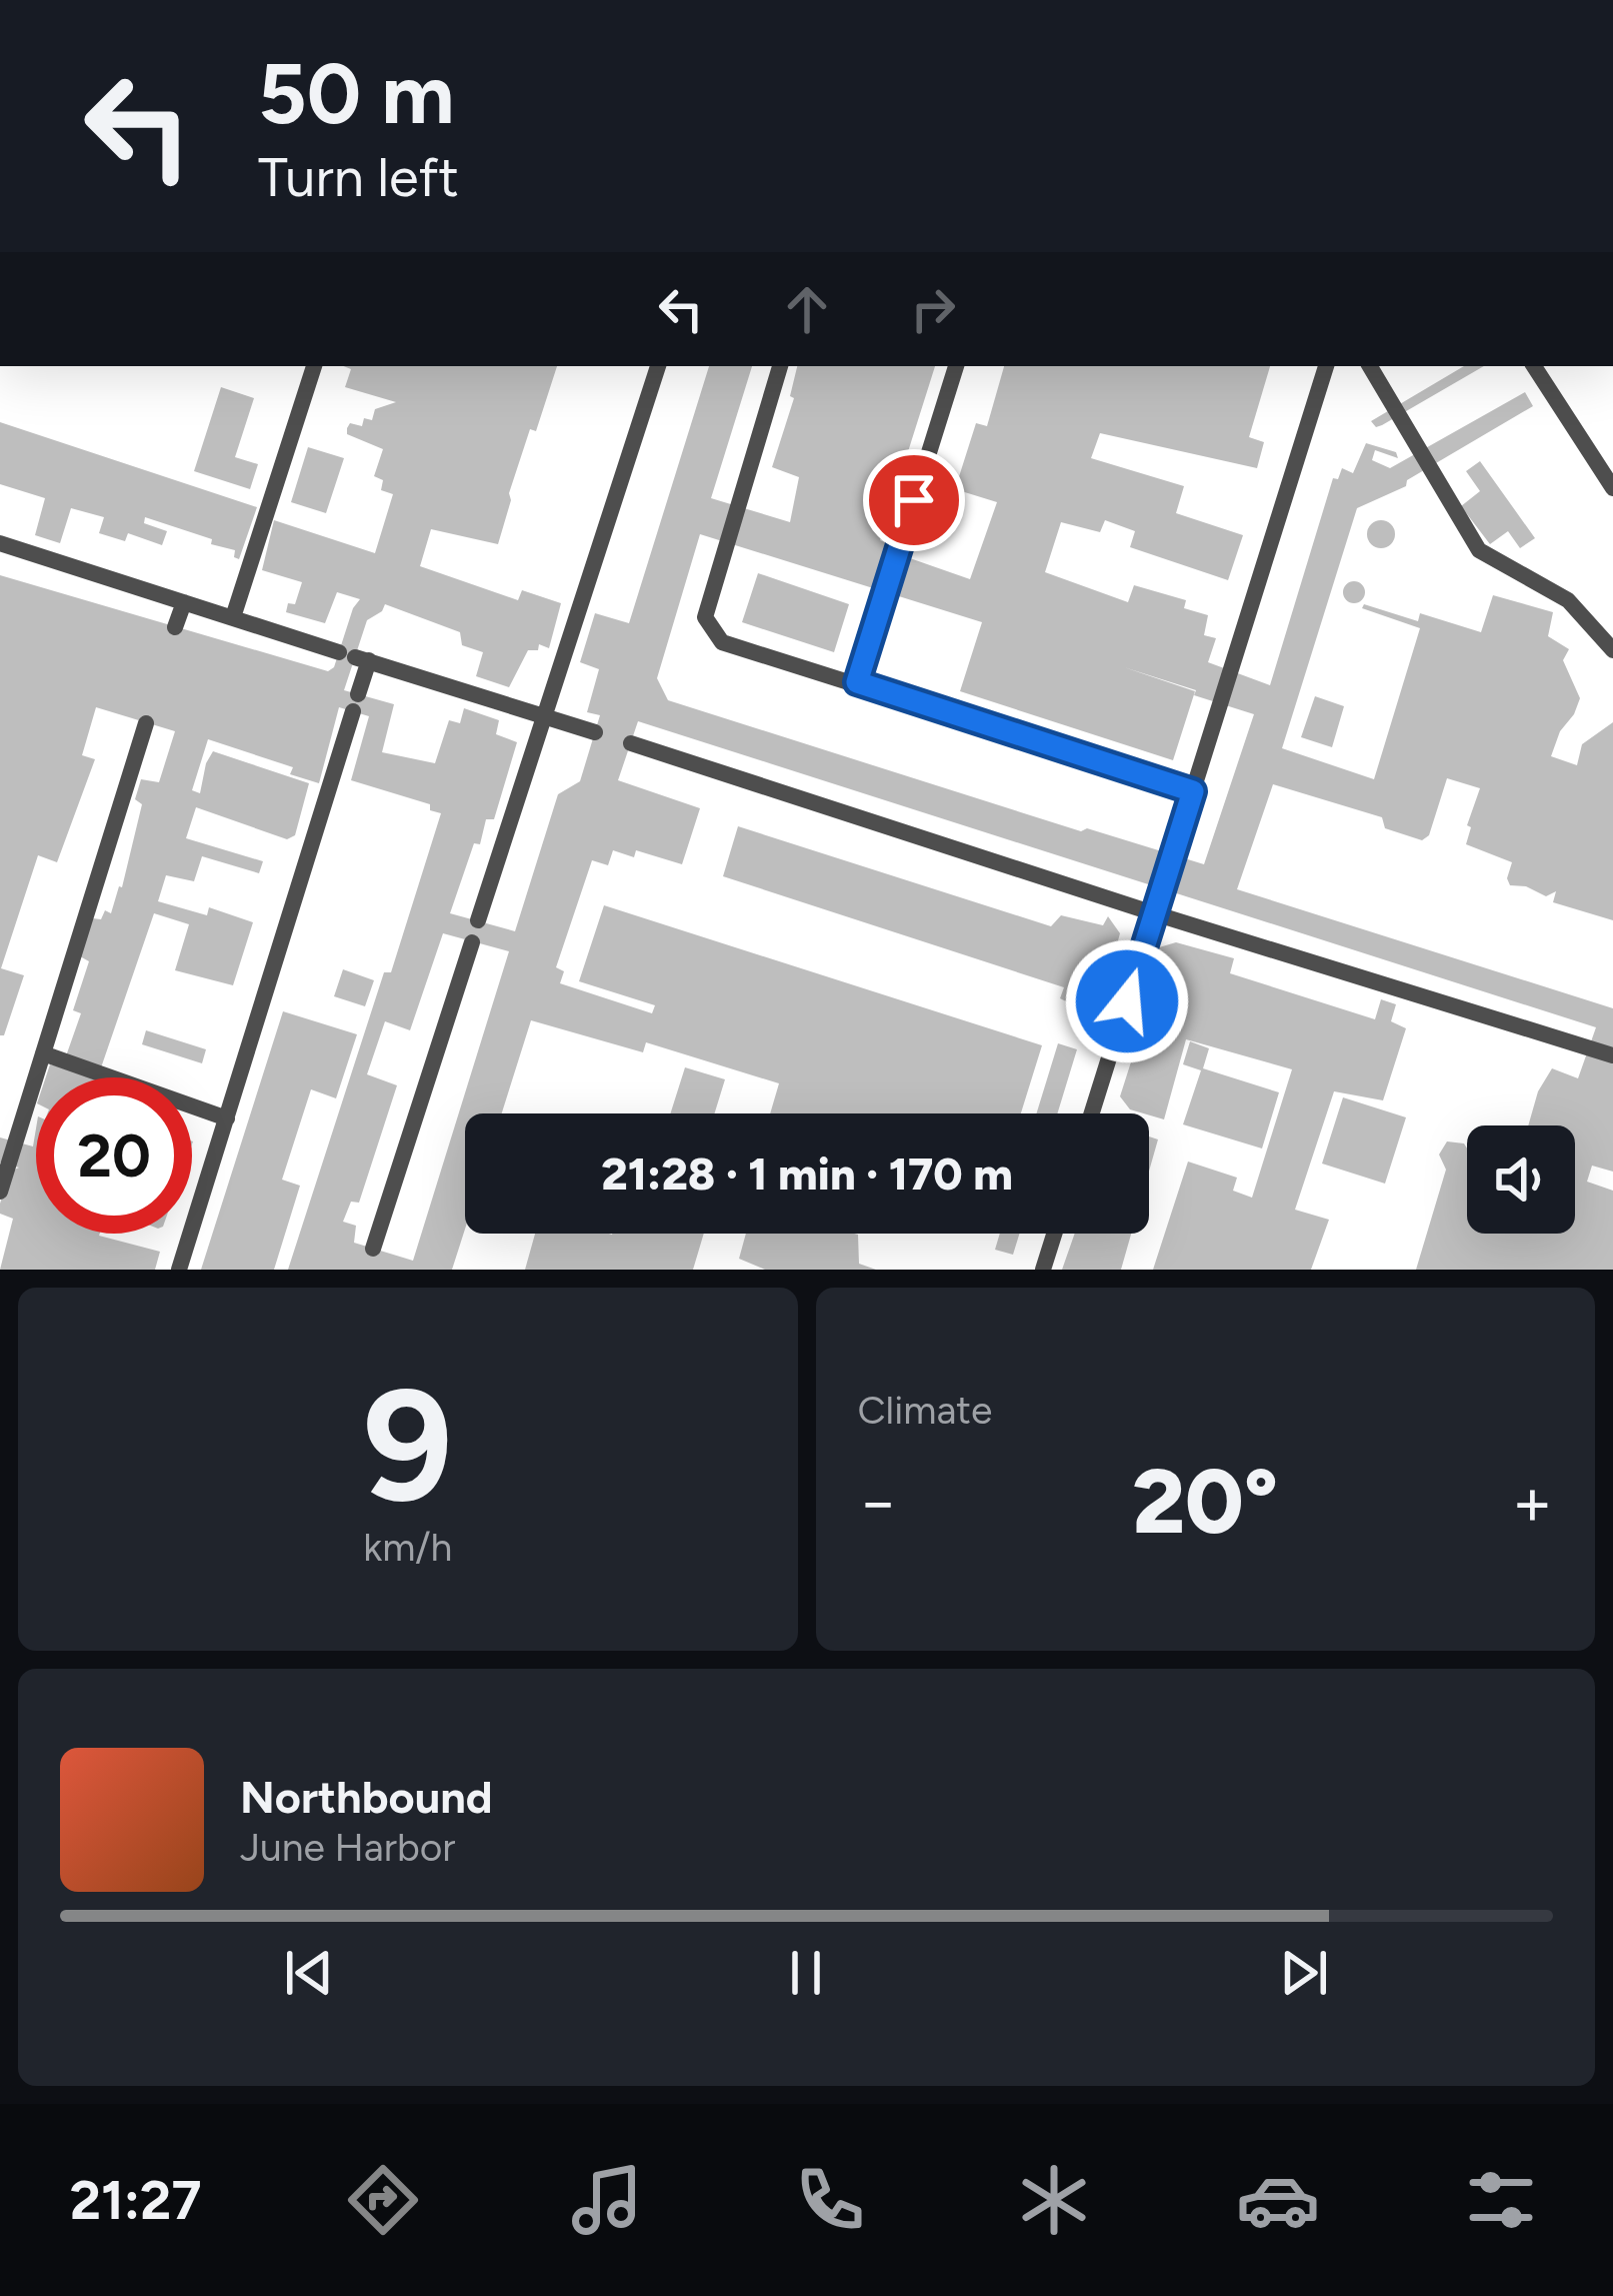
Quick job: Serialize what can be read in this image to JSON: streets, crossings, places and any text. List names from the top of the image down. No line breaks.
{"page":{"turn":["50 m","Turn left"],"limit":"20","trip":"21:28 · 1 min · 170 m","tile":[["9","km/h"],"Climate"],"heat":["−","20°","+"],"song":["Northbound","June Harbor"],"tabs":"21:27"}}
